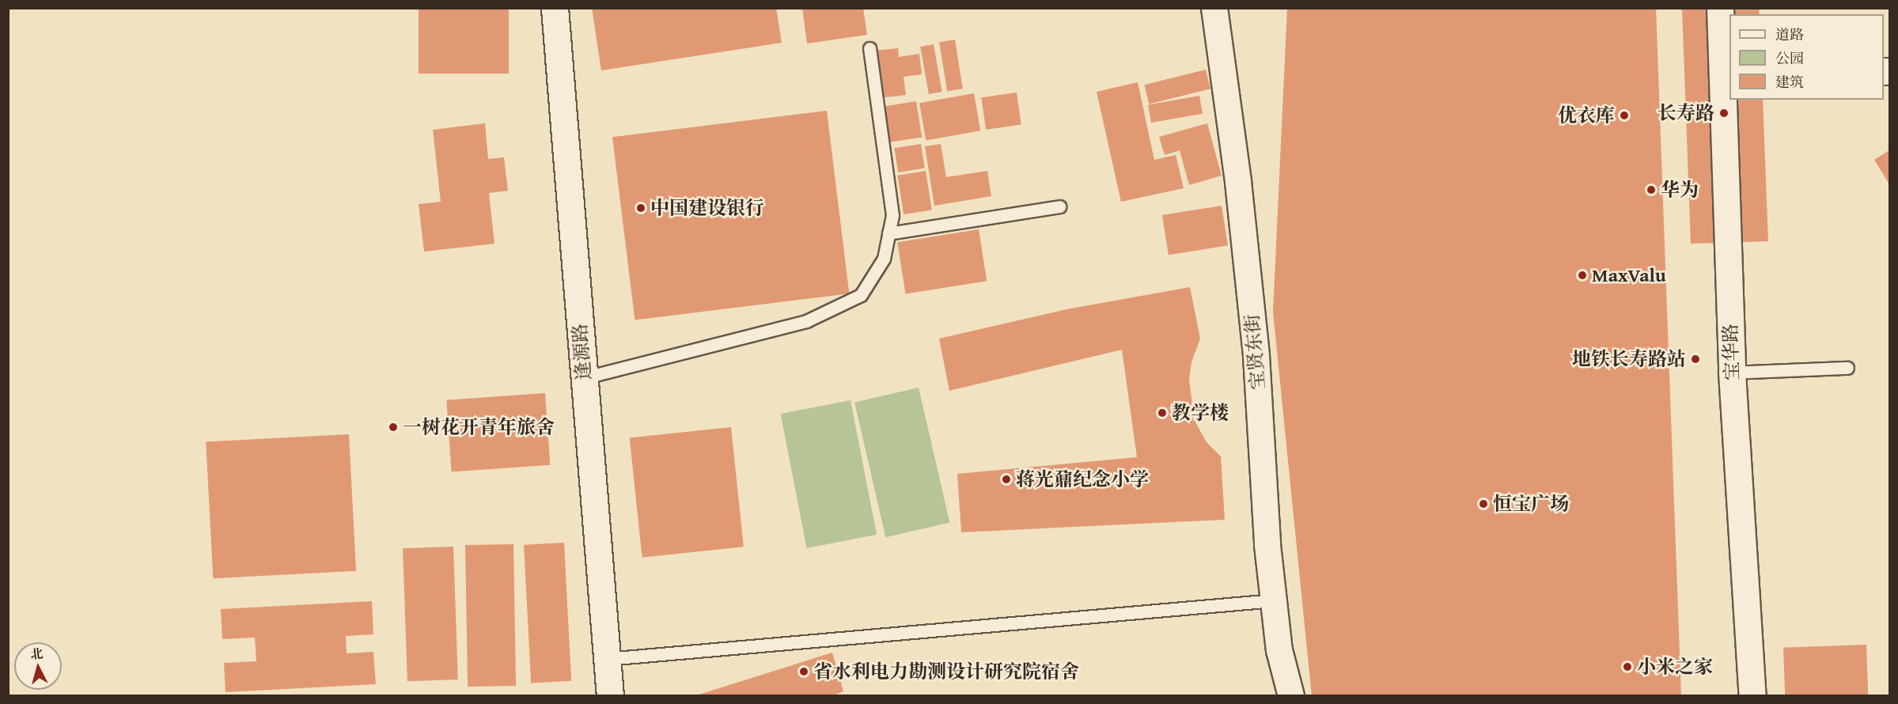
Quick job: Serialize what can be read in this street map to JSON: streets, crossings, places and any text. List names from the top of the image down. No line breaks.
{"streets":{"street":["逢源路","宝贤东街","宝华路"]},"places":["长寿路","优衣库","华为","中国建设银行","MaxValu","地铁长寿路站","教学楼","一树花开青年旅舍","蒋光鼐纪念小学","恒宝广场","小米之家","省水利电力勘测设计研究院宿舍"],"legend":["道路","公园","建筑"],"north":"top"}
